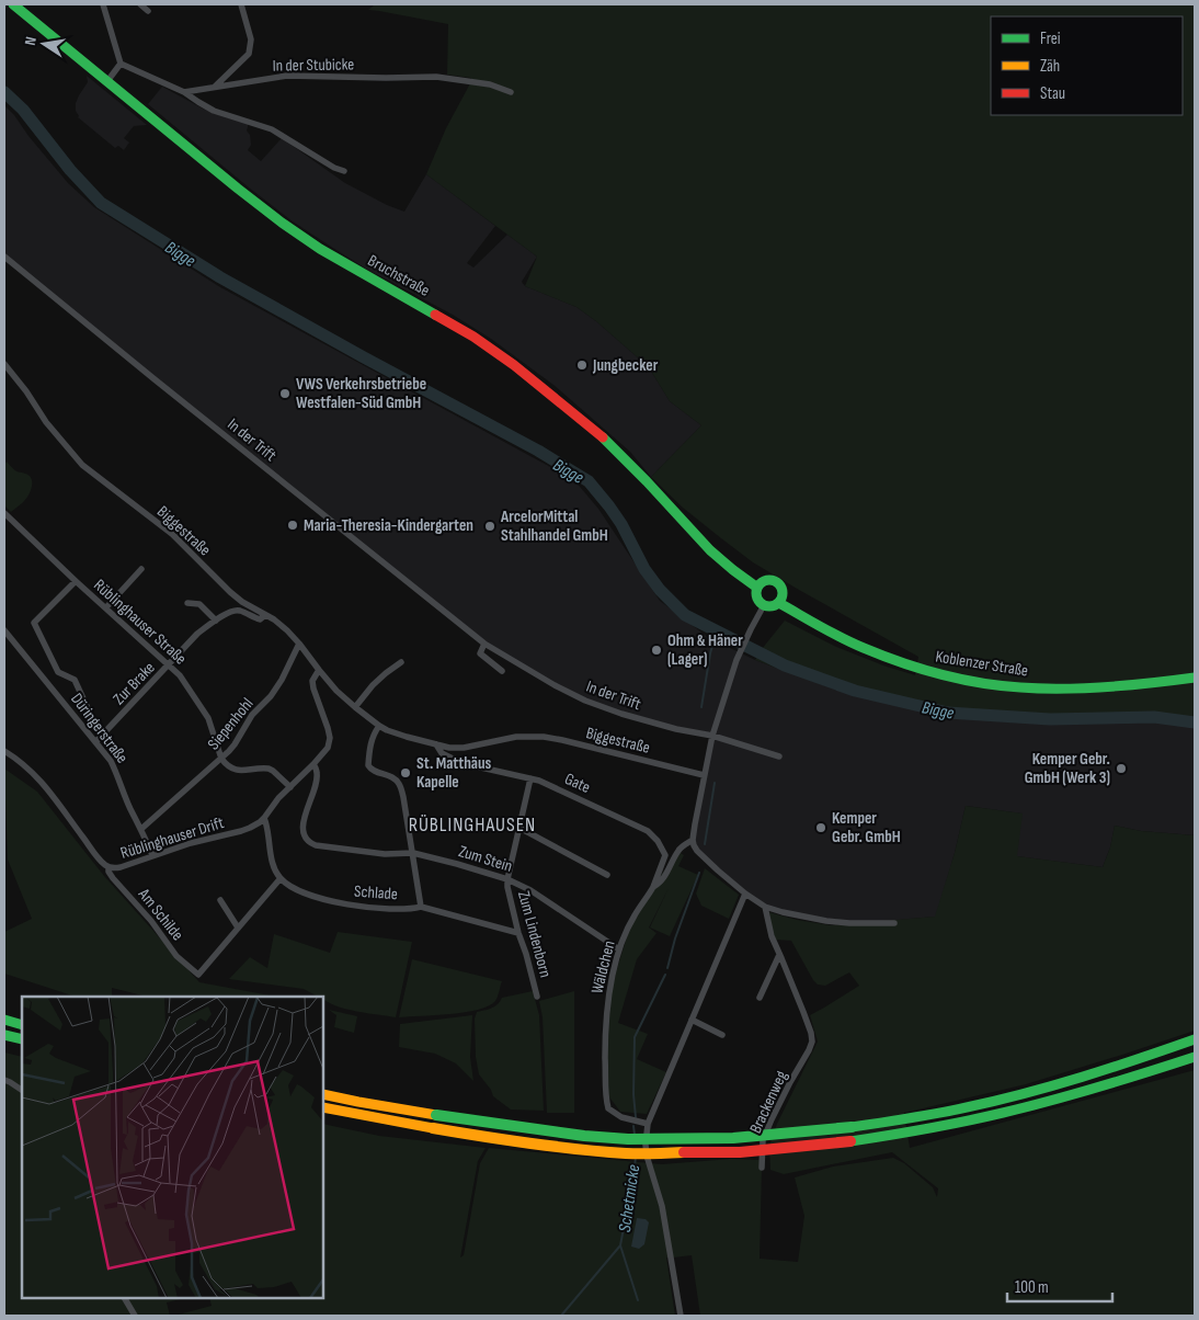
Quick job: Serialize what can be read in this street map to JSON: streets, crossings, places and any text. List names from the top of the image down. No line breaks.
{"streets":{"main road":["Bruchstraße","Koblenzer Straße"],"street":["In der Stubicke","In der Trift","Biggestraße","Rüblinghauser Straße","Zur Brake","Siepenhohl","Düringerstraße","Gate","Rüblinghauser Drift","Zum Stein","Schlade","Am Schilde","Zum Lindenborn","Wäldchen","Brackenweg"]},"crossings":[["Bruchstraße","Koblenzer Straße"],["Biggestraße","Zur Brake"],["Biggestraße","Siepenhohl"],["Biggestraße","Gate"],["Biggestraße","Rüblinghauser Drift"],["Rüblinghauser Straße","Zur Brake"],["Rüblinghauser Straße","Siepenhohl"],["Rüblinghauser Straße","Düringerstraße"],["Zur Brake","Düringerstraße"],["Siepenhohl","Düringerstraße"],["Düringerstraße","Rüblinghauser Drift"],["Gate","Wäldchen"],["Rüblinghauser Drift","Zum Stein"],["Rüblinghauser Drift","Am Schilde"],["Zum Stein","Zum Lindenborn"],["Zum Stein","Wäldchen"],["Schlade","Zum Lindenborn"]],"districts":["RÜBLINGHAUSEN"],"water":["Bigge","Schetmicke"],"places":["Jungbecker","VWS Verkehrsbetriebe Westfalen-Süd GmbH","Maria-Theresia-Kindergarten","ArcelorMittal Stahlhandel GmbH","Ohm & Häner (Lager)","Kemper Gebr. GmbH (Werk 3)","St. Matthäus Kapelle","Kemper Gebr. GmbH"],"legend":["Frei","Zäh","Stau"],"scale_bar":"100 m","north":"left"}
